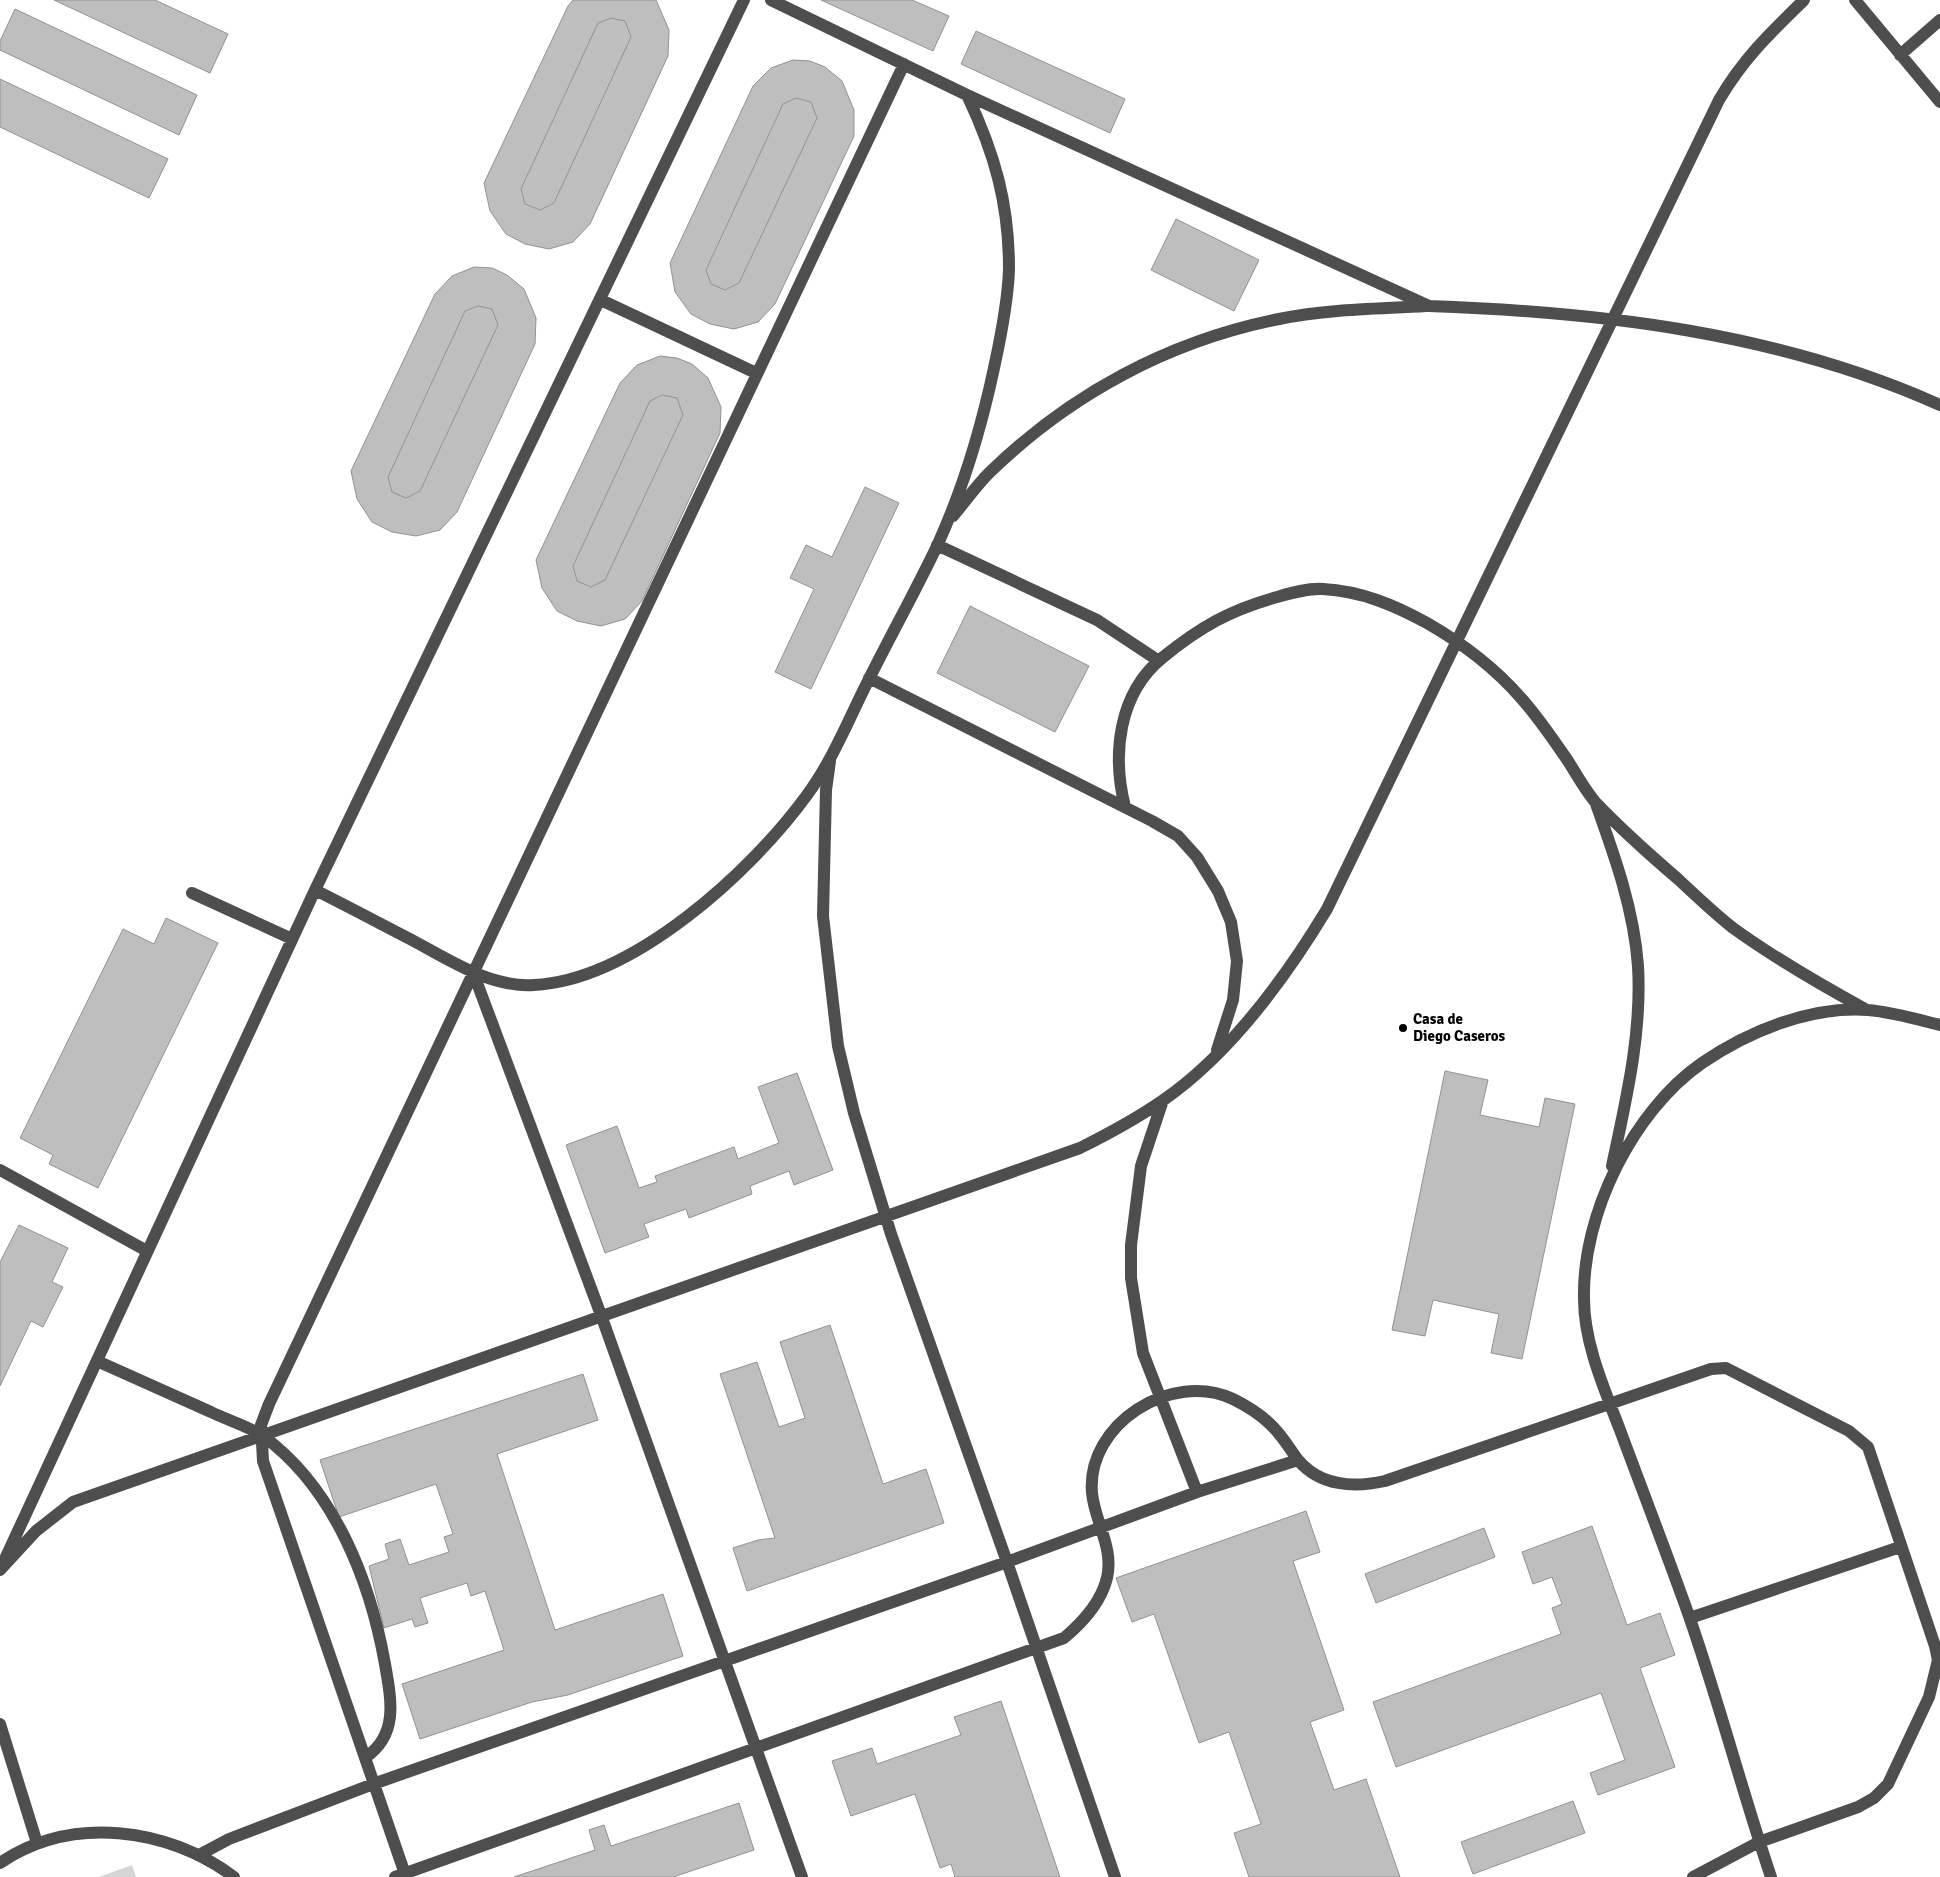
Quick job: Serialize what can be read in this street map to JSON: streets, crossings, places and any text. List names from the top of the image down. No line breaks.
{"places":["Casa de Diego Caseros"]}
